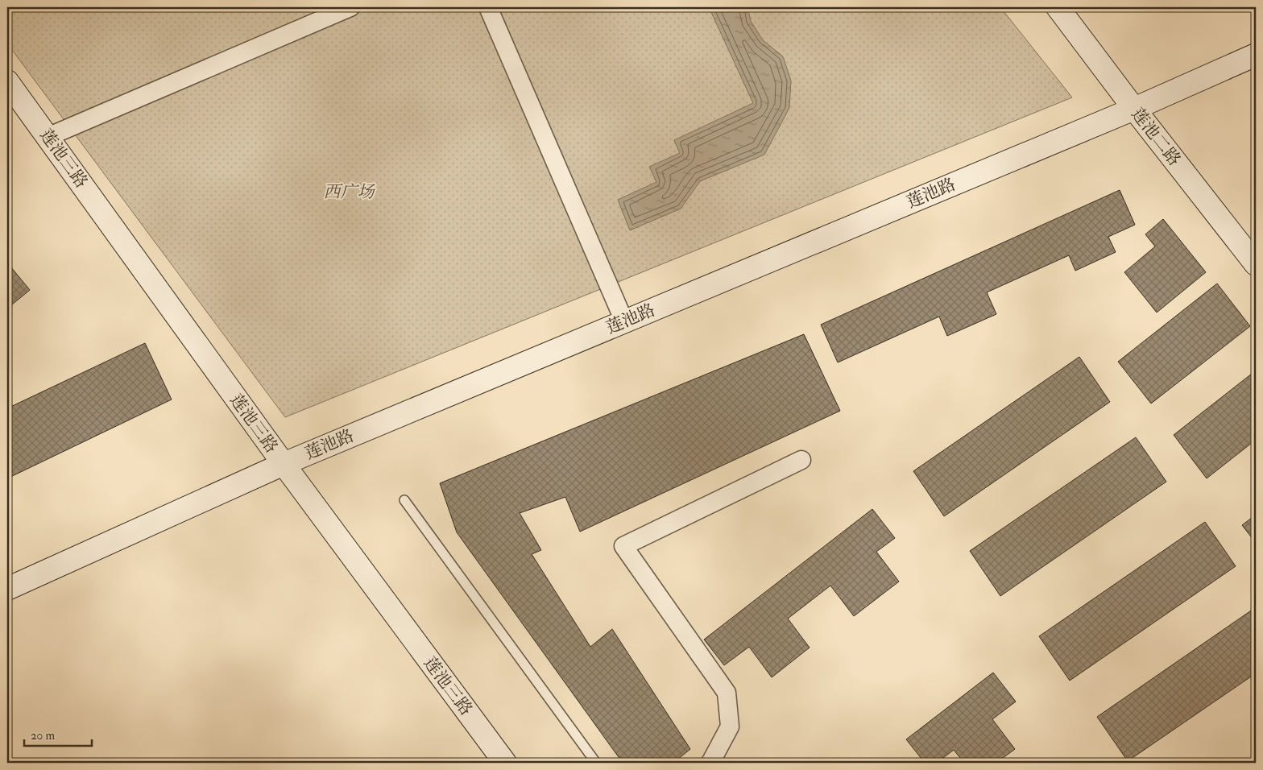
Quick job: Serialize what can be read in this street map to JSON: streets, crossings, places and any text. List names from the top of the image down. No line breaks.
{"streets":{"street":["莲池二路","莲池三路","莲池路"]},"crossings":[["莲池二路","莲池路"],["莲池三路","莲池路"]],"parks":["西广场"],"scale_bar":"20 m"}
